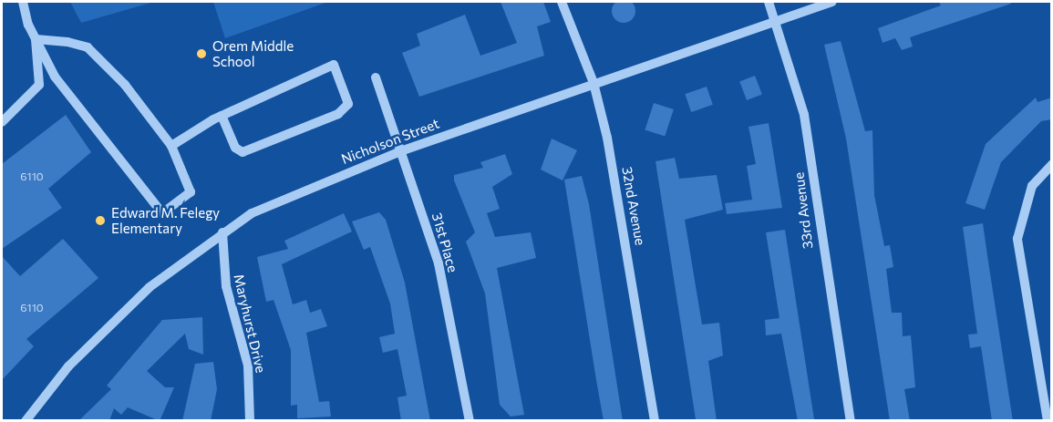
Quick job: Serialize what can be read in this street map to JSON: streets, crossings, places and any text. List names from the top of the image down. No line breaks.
{"streets":{"street":["Nicholson Street","32nd Avenue","33rd Avenue","31st Place","Maryhurst Drive"]},"crossings":[["Nicholson Street","32nd Avenue"],["Nicholson Street","33rd Avenue"],["Nicholson Street","31st Place"],["Nicholson Street","Maryhurst Drive"]],"places":["Orem Middle School","Edward M. Felegy Elementary"],"house_numbers":["6110","6110"]}
